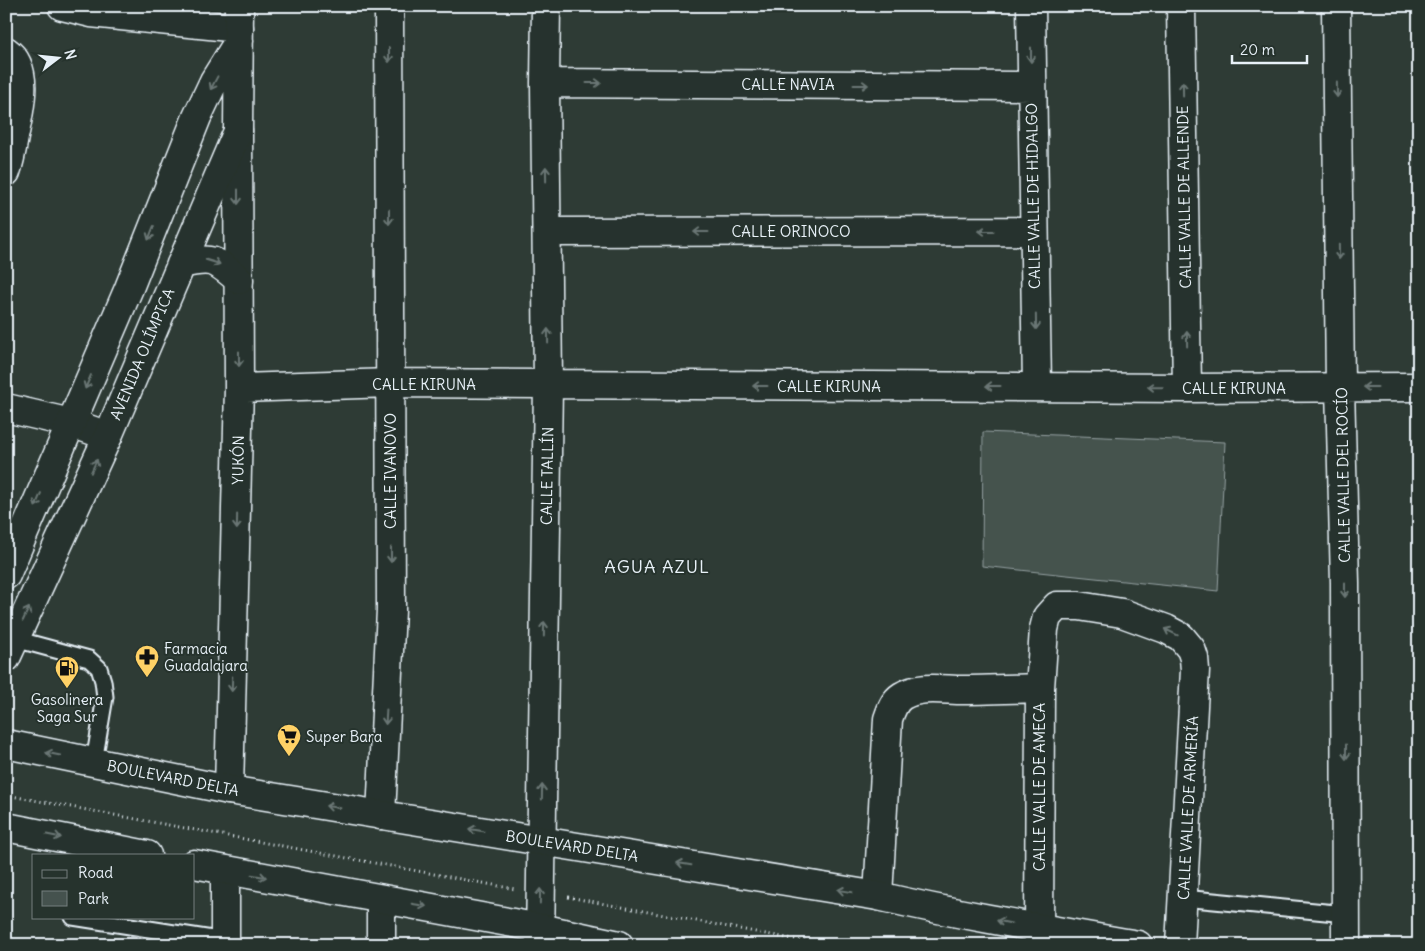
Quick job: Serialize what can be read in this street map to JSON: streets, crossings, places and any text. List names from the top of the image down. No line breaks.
{"streets":{"street":["CALLE NAVIA","CALLE VALLE DE HIDALGO","CALLE VALLE DE ALLENDE","CALLE ORINOCO","AVENIDA OLÍMPICA","CALLE KIRUNA","YUKÓN","CALLE IVANOVO","CALLE VALLE DEL ROCÍO","CALLE TALLÍN","BOULEVARD DELTA","CALLE VALLE DE AMECA","CALLE VALLE DE ARMERÍA"]},"crossings":[["CALLE NAVIA","CALLE VALLE DE HIDALGO"],["CALLE NAVIA","CALLE TALLÍN"],["CALLE VALLE DE HIDALGO","CALLE ORINOCO"],["CALLE VALLE DE HIDALGO","CALLE KIRUNA"],["CALLE VALLE DE ALLENDE","CALLE KIRUNA"],["CALLE ORINOCO","CALLE TALLÍN"],["AVENIDA OLÍMPICA","YUKÓN"],["CALLE KIRUNA","YUKÓN"],["CALLE KIRUNA","CALLE IVANOVO"],["CALLE KIRUNA","CALLE VALLE DEL ROCÍO"],["CALLE KIRUNA","CALLE TALLÍN"],["YUKÓN","BOULEVARD DELTA"],["CALLE IVANOVO","BOULEVARD DELTA"],["CALLE TALLÍN","BOULEVARD DELTA"],["BOULEVARD DELTA","CALLE VALLE DE AMECA"],["CALLE VALLE DE AMECA","CALLE VALLE DE ARMERÍA"]],"one_way":["CALLE NAVIA","CALLE VALLE DE HIDALGO","CALLE VALLE DE ALLENDE","CALLE ORINOCO","CALLE KIRUNA","CALLE VALLE DEL ROCÍO","CALLE TALLÍN"],"districts":["AGUA AZUL"],"places":{"pharmacy":["Farmacia Guadalajara"],"fuel station":["Gasolinera Saga Sur"],"supermarket":["Super Bara"]},"legend":["Road","Park"],"scale_bar":"20 m","north":"right"}
